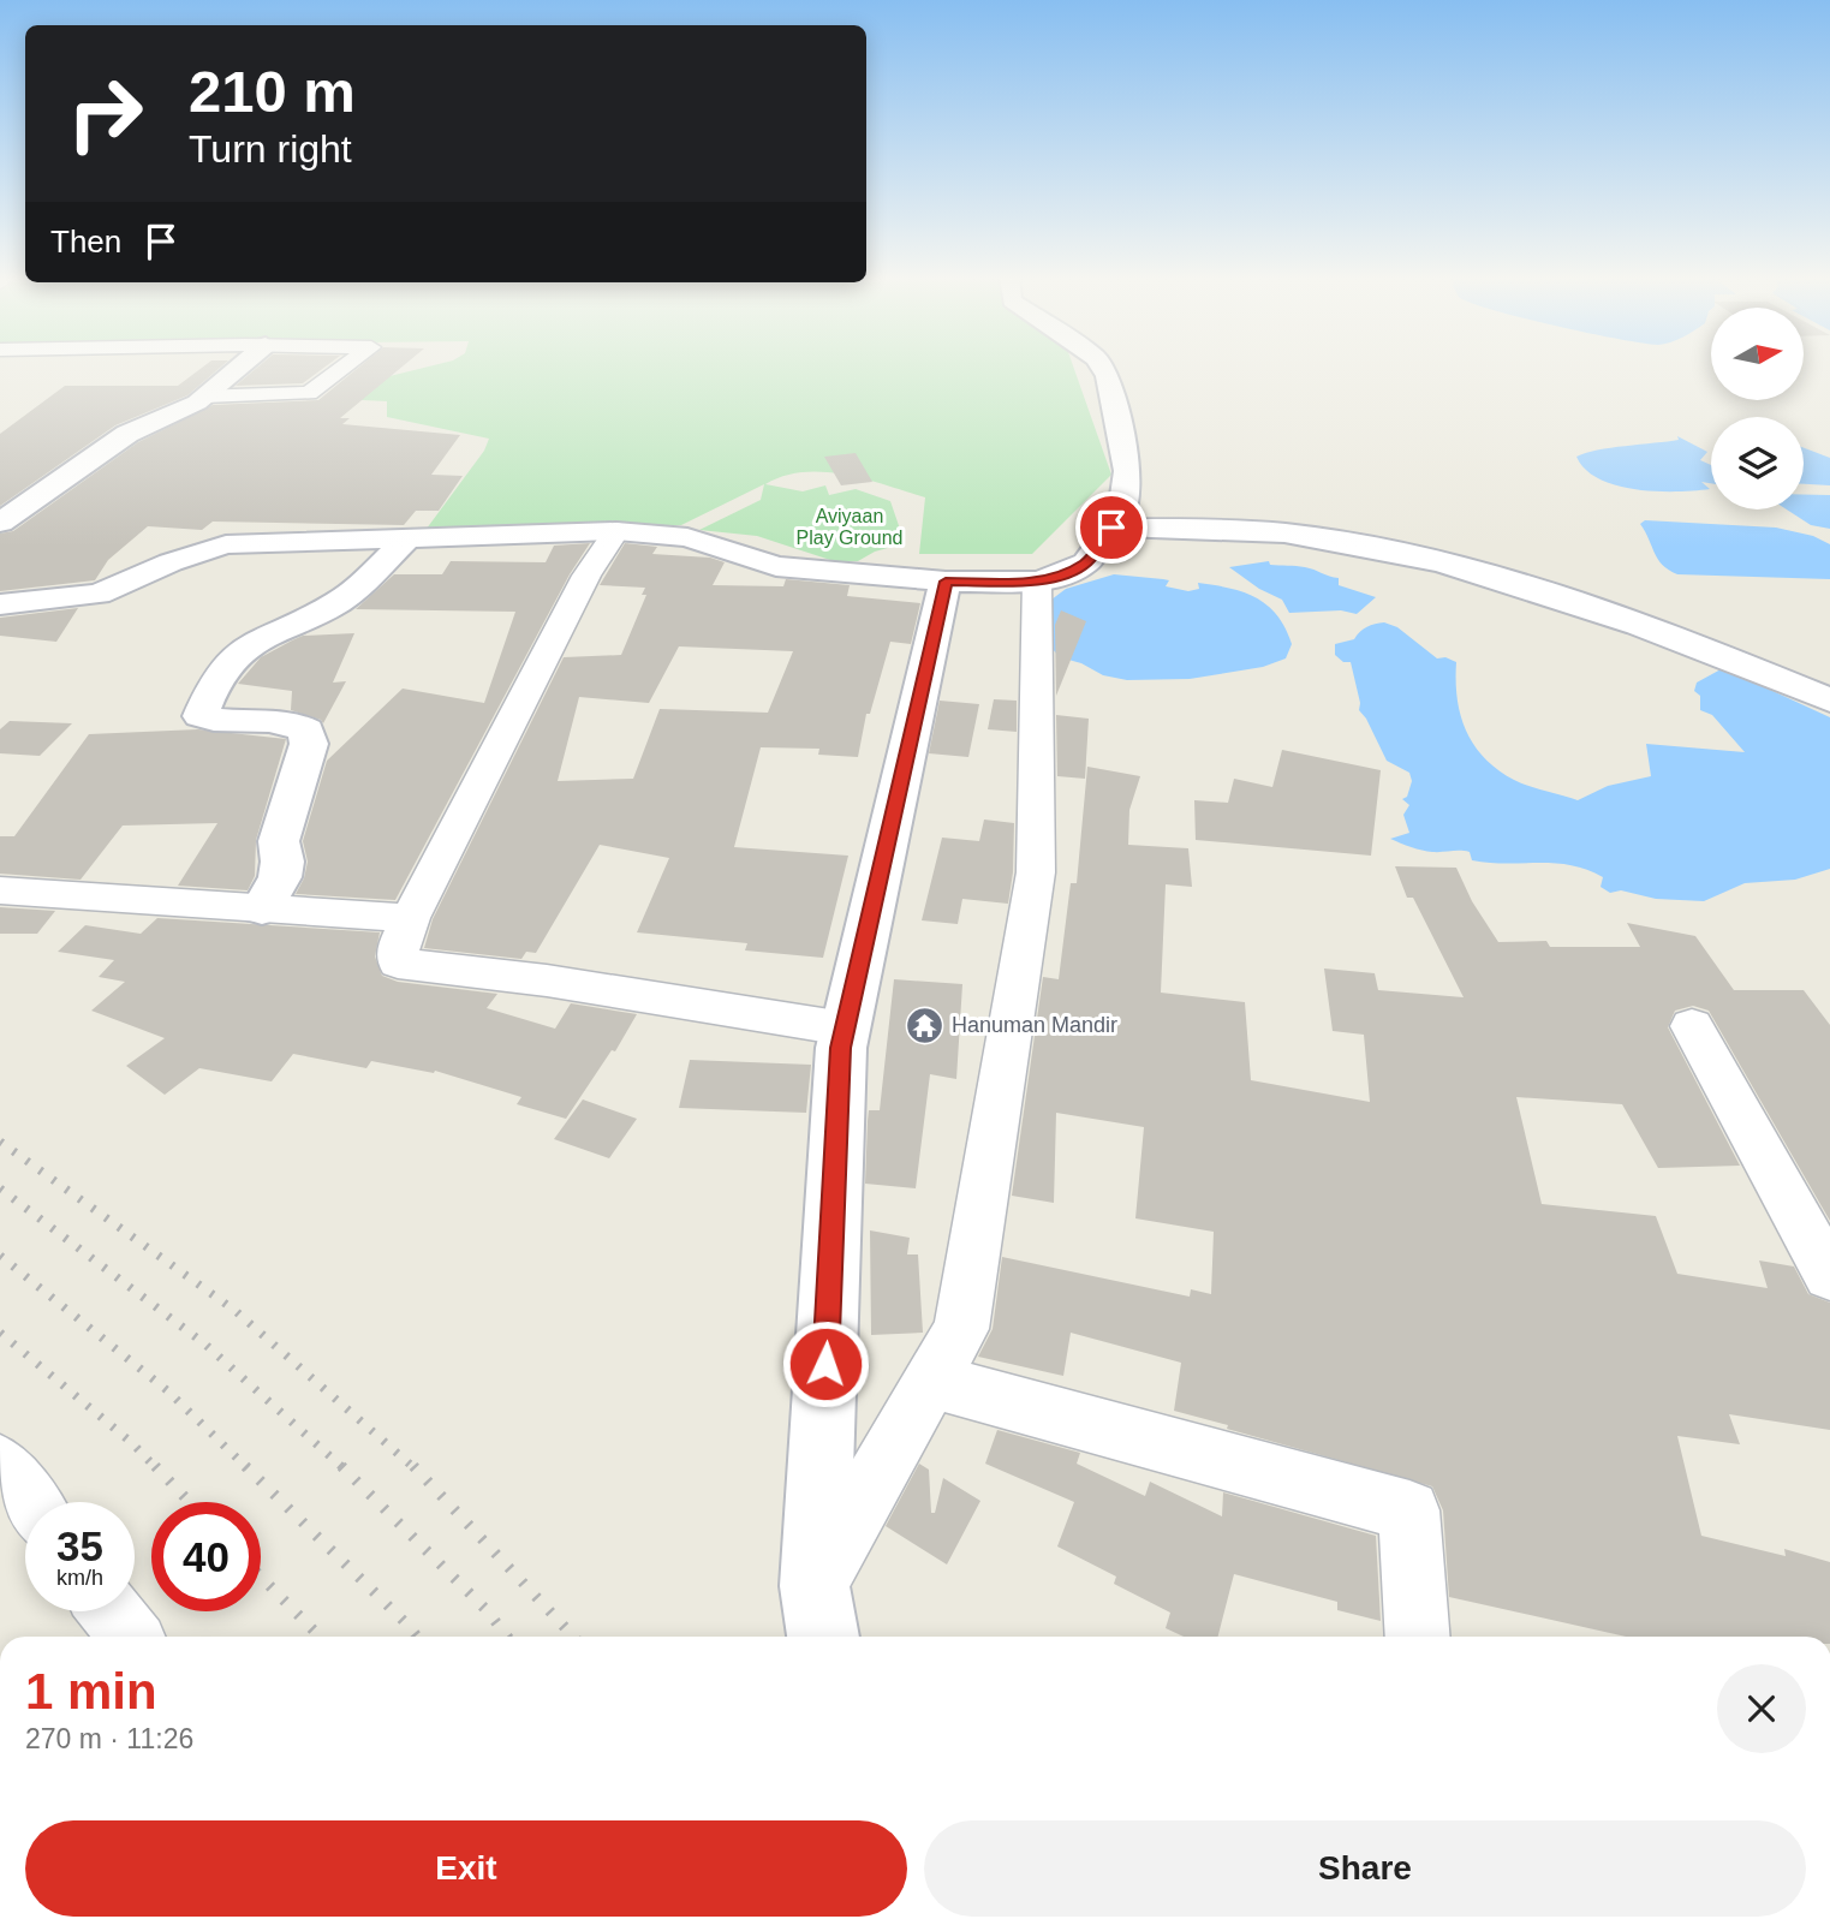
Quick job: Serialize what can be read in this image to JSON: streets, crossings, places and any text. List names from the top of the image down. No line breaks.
{"parks":["Aviyaan Play Ground"],"places":{"temple":["Hanuman Mandir"]},"north":"right","page":{"turn":["210 m","Turn right"],"then":"Then","speed":"35 km/h","limit":"40","heading":["1 min","270 m · 11:26"],"buttons":["Exit","Share"]}}
